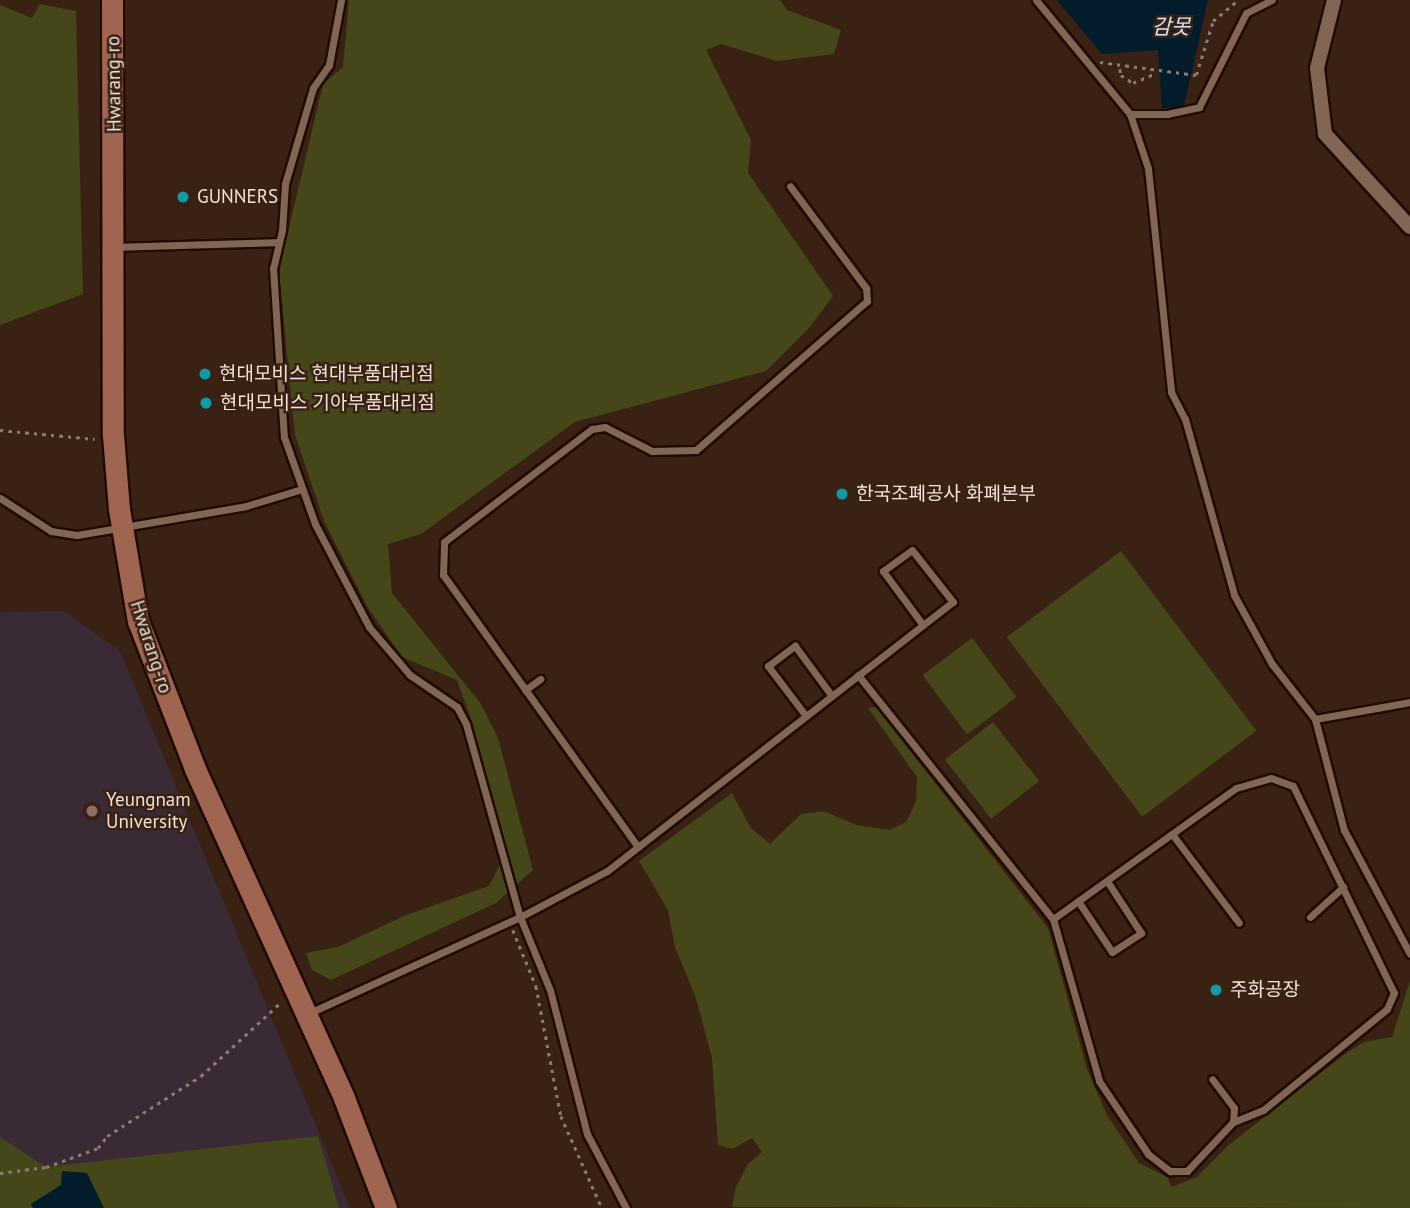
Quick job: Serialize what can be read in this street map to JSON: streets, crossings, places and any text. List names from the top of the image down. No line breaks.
{"streets":{"street":["Hwarang-ro"]},"water":["감못"],"places":["GUNNERS","현대모비스 현대부품대리점","현대모비스 기아부품대리점","한국조폐공사 화폐본부","Yeungnam University","주화공장"]}
